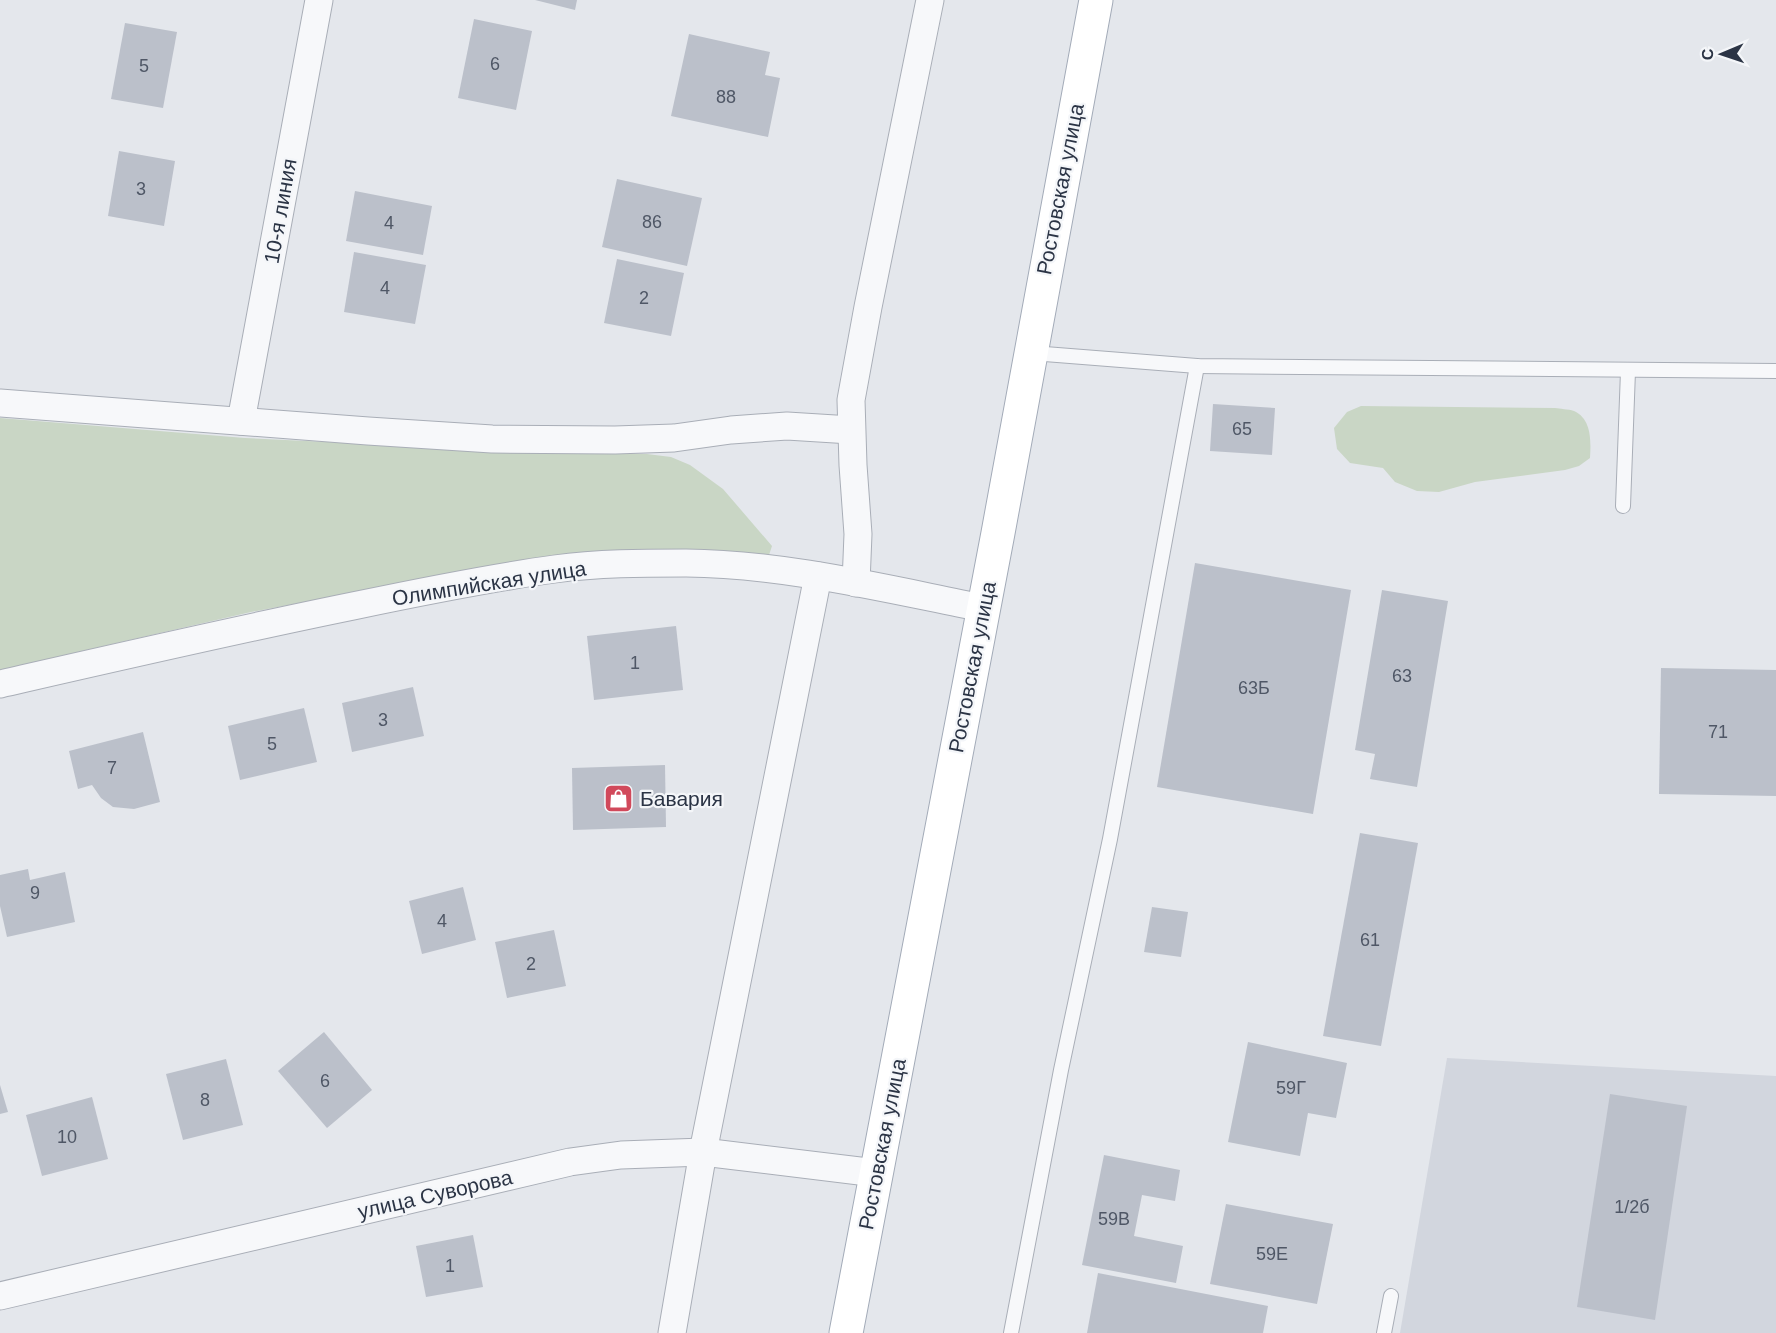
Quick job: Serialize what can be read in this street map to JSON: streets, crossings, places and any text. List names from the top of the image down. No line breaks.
{"streets":{"main road":["Ростовская улица"],"street":["10-я линия","Олимпийская улица","улица Суворова"]},"crossings":[["Ростовская улица","Олимпийская улица"],["Ростовская улица","улица Суворова"]],"places":{"shop":["Бавария"]},"house_numbers":["6","5","88","3","86","4","4","2","65","1","63","63Б","3","71","5","7","9","4","61","2","6","59Г","8","10","1/2б","59В","59Е","1"],"north":"left"}
